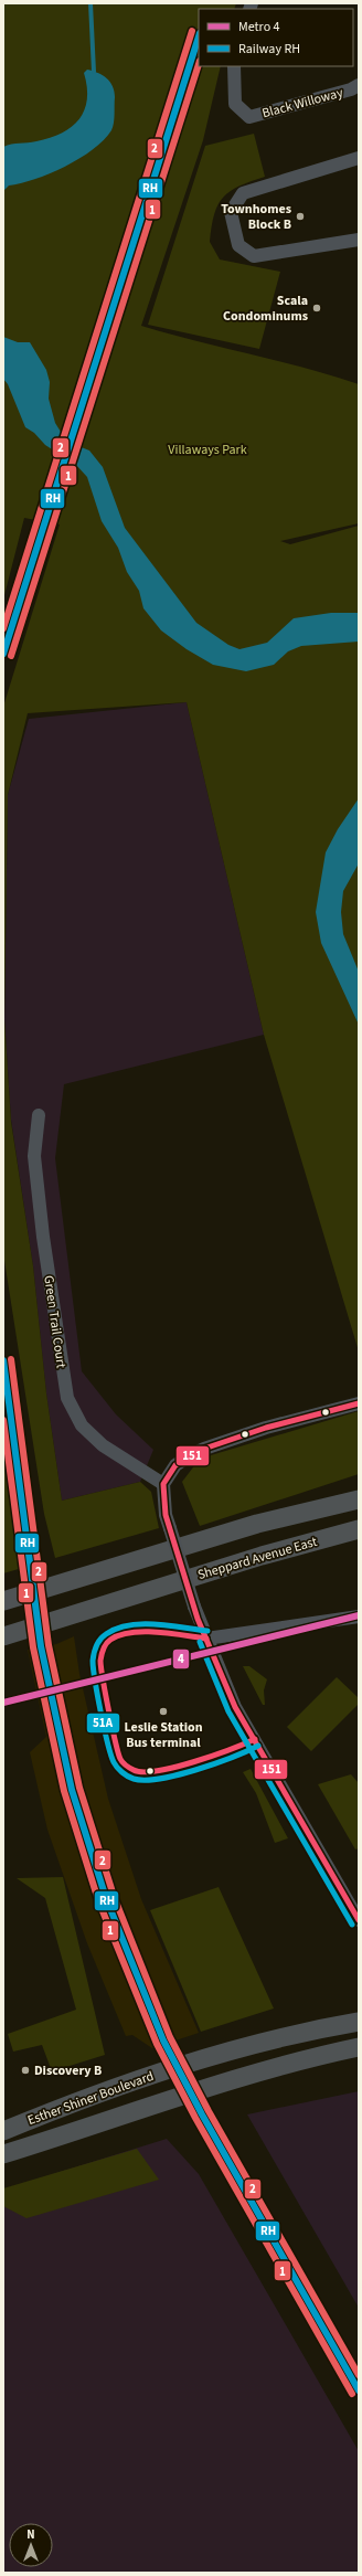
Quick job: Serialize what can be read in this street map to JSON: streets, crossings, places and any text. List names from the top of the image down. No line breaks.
{"streets":{"street":["Black Willoway","Green Trail Court","Sheppard Avenue East","Esther Shiner Boulevard"]},"parks":["Villaways Park"],"places":["Townhomes Block B","Scala Condominums","Leslie Station Bus terminal","Discovery B"],"lines":["transit line 2","rail line RH","transit line 1","transit line 151","metro line 4","transit line 51A"],"legend":["Metro 4","Railway RH"],"north":"top"}
